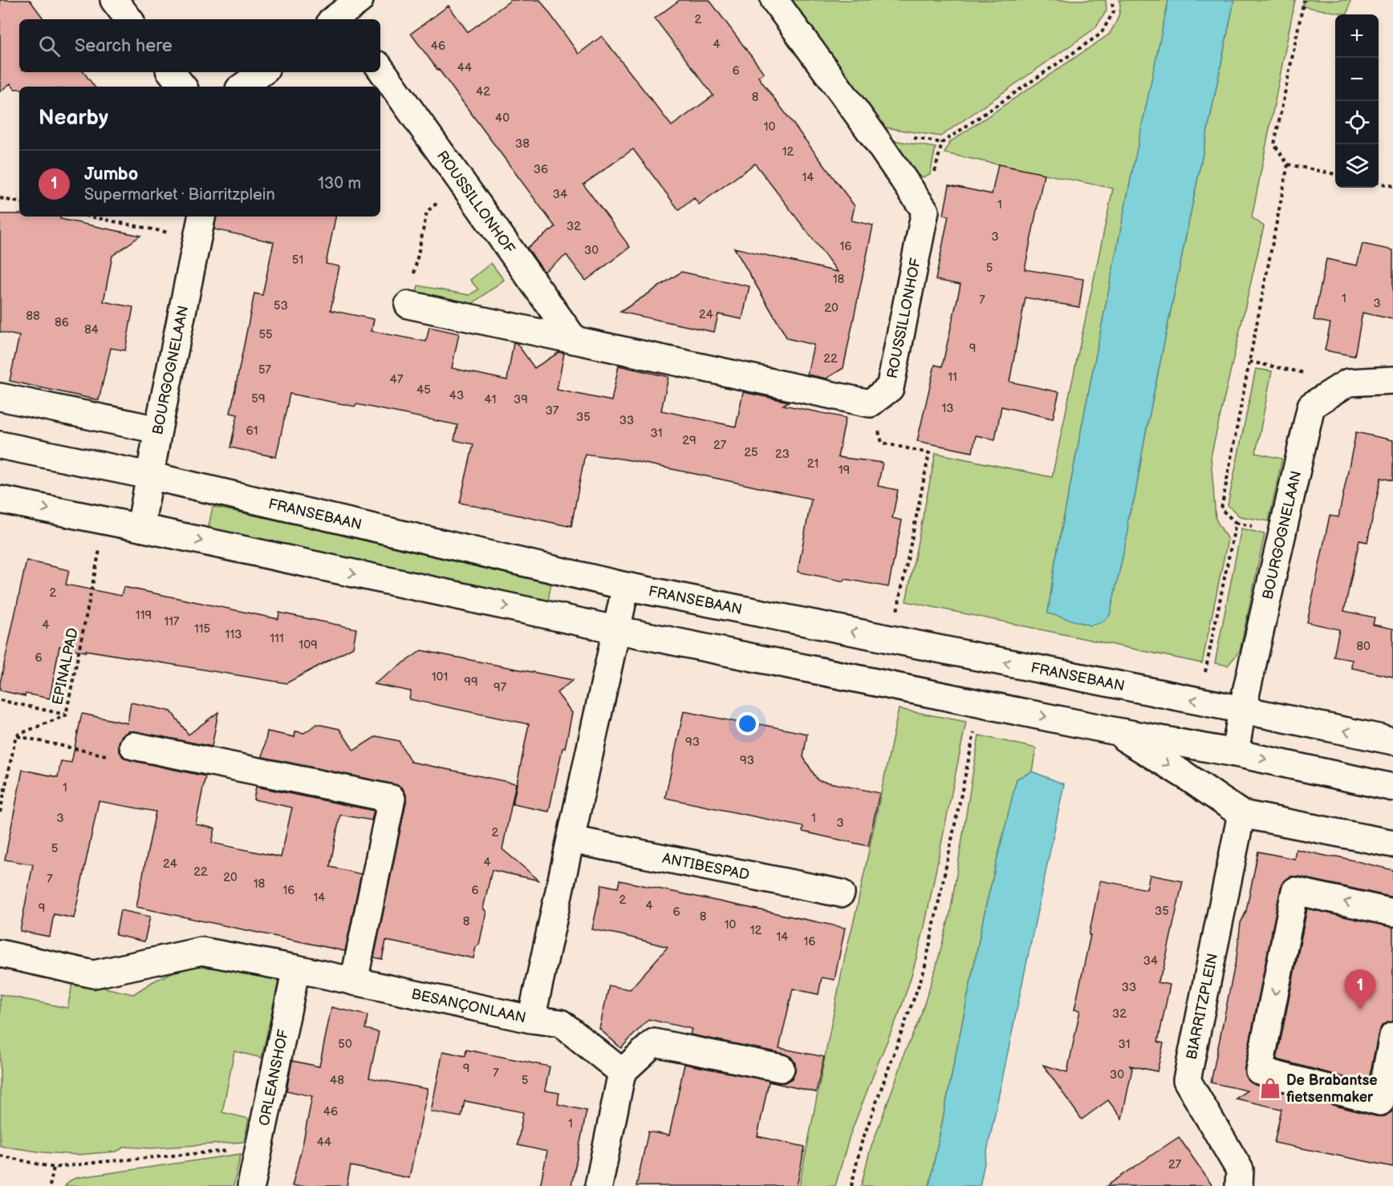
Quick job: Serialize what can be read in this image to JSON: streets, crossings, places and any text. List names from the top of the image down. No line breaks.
{"streets":{"street":["ROUSSILLONHOF","BOURGOGNELAAN","FRANSEBAAN","ANTIBESPAD","BESANÇONLAAN","BIARRITZPLEIN","ORLEANSHOF"],"path":["EPINALPAD"]},"crossings":[["BOURGOGNELAAN","FRANSEBAAN"],["FRANSEBAAN","BESANÇONLAAN"],["ANTIBESPAD","BESANÇONLAAN"],["BESANÇONLAAN","ORLEANSHOF"]],"places":{"shop":["De Brabantse fietsenmaker"]},"house_numbers":["2","4","46","44","6","42","8","40","10","38","12","36","14","34","1","32","3","16","30","51","5","18","1","7","3","53","20","24","88","86","84","55","9","22","57","11","47","45","43","59","41","39","13","37","35","33","61","31","29","27","25","23","21","19","2","119","117","4","115","113","111","109","80","6","101","99","97","93","93","1","3","1","3","2","5","4","24","22","20","7","18","16","6","14","2","4","9","35","6","8","8","10","12","14","16","34","33","32","50","31","9","7","30","48","5","46","1","44","27"],"page":{"map_buttons":["+","−"],"search":"Search here","heading":"Nearby","list":[{"mark":"1","name":"Jumbo","note":"Supermarket · Biarritzplein","value":"130 m"}],"pins":"1"}}
